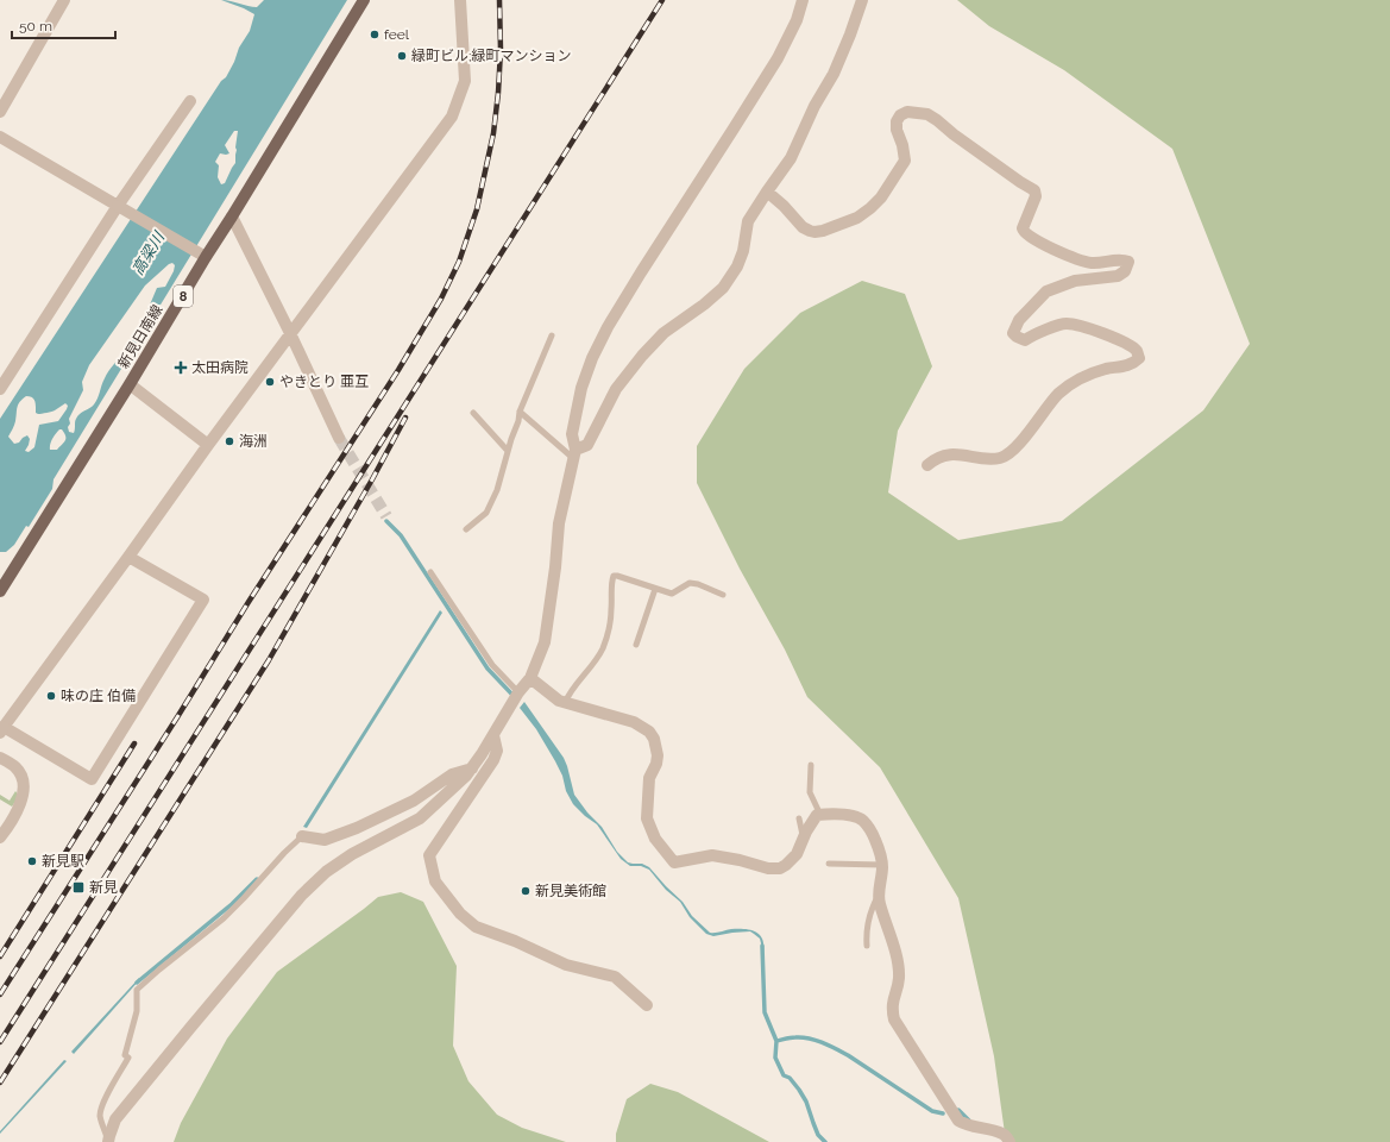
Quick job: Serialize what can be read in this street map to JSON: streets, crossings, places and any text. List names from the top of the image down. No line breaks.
{"streets":{"main road":["8","新見日南線"]},"water":["高梁川"],"places":{"other":["feel","緑町ビル;緑町マンション","やきとり 亜互","海洲","味の庄 伯備","新見駅","新見美術館"],"health":["太田病院"],"transit":["新見"]},"scale_bar":"50 m"}
